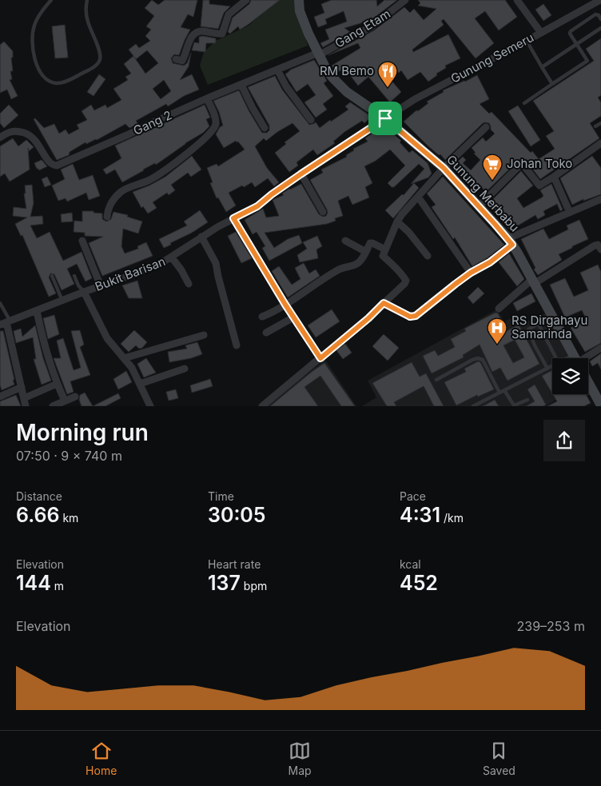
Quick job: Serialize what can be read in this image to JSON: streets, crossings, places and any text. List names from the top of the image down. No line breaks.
{"streets":{"street":["Gang Etam","Gunung Semeru","Gang 2","Gunung Merbabu","Bukit Barisan"]},"crossings":[["Gang Etam","Gang 2"],["Gang Etam","Gunung Merbabu"],["Gunung Semeru","Gunung Merbabu"],["Gunung Semeru","Bukit Barisan"],["Gang 2","Gunung Merbabu"],["Gunung Merbabu","Bukit Barisan"]],"places":{"restaurant":["RM Bemo"],"supermarket":["Johan Toko"],"hospital":["RS Dirgahayu Samarinda"]},"page":{"heading":["Morning run","07:50 · 9 × 740 m"],"stats":[["Distance","6.66 km"],["Time","30:05"],["Pace","4:31 /km"],["Elevation","144 m"],["Heart rate","137 bpm"],["kcal","452"]],"chart":["Elevation","239–253 m"],"tabs":["Home","Map","Saved"]}}
